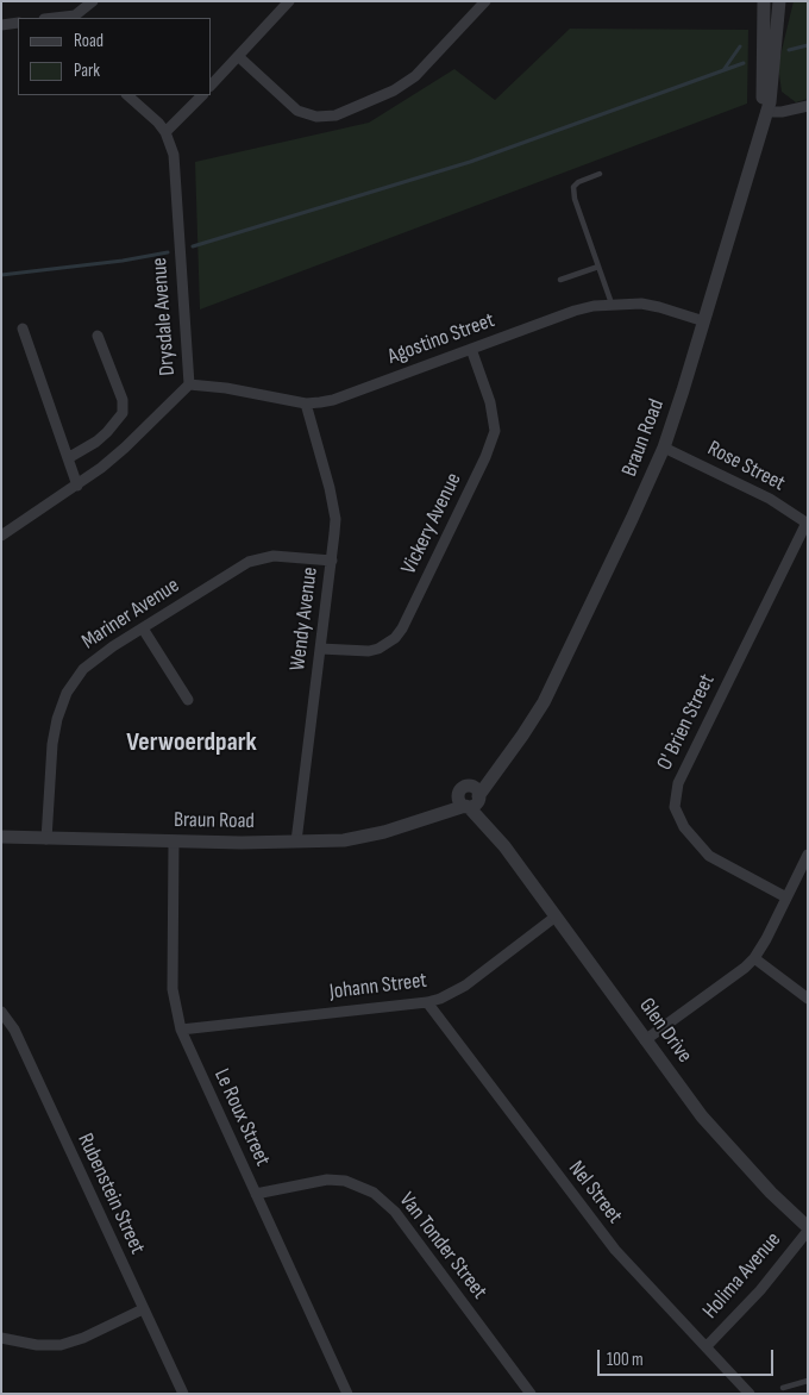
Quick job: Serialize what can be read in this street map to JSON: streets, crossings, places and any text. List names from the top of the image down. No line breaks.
{"streets":{"street":["Drysdale Avenue","Agostino Street","Braun Road","Rose Street","Vickery Avenue","Mariner Avenue","Wendy Avenue","O' Brien Street","Johann Street","Glen Drive","Le Roux Street","Nel Street","Rubenstein Street","Van Tonder Street","Holima Avenue"]},"crossings":[["Drysdale Avenue","Agostino Street"],["Agostino Street","Braun Road"],["Agostino Street","Vickery Avenue"],["Agostino Street","Wendy Avenue"],["Braun Road","Rose Street"],["Braun Road","Mariner Avenue"],["Braun Road","Wendy Avenue"],["Braun Road","Glen Drive"],["Braun Road","Le Roux Street"],["Rose Street","O' Brien Street"],["Vickery Avenue","Wendy Avenue"],["Mariner Avenue","Wendy Avenue"],["Johann Street","Glen Drive"],["Johann Street","Le Roux Street"],["Johann Street","Nel Street"],["Glen Drive","Holima Avenue"],["Le Roux Street","Van Tonder Street"],["Nel Street","Holima Avenue"]],"districts":["Verwoerdpark"],"legend":["Road","Park"],"scale_bar":"100 m"}
